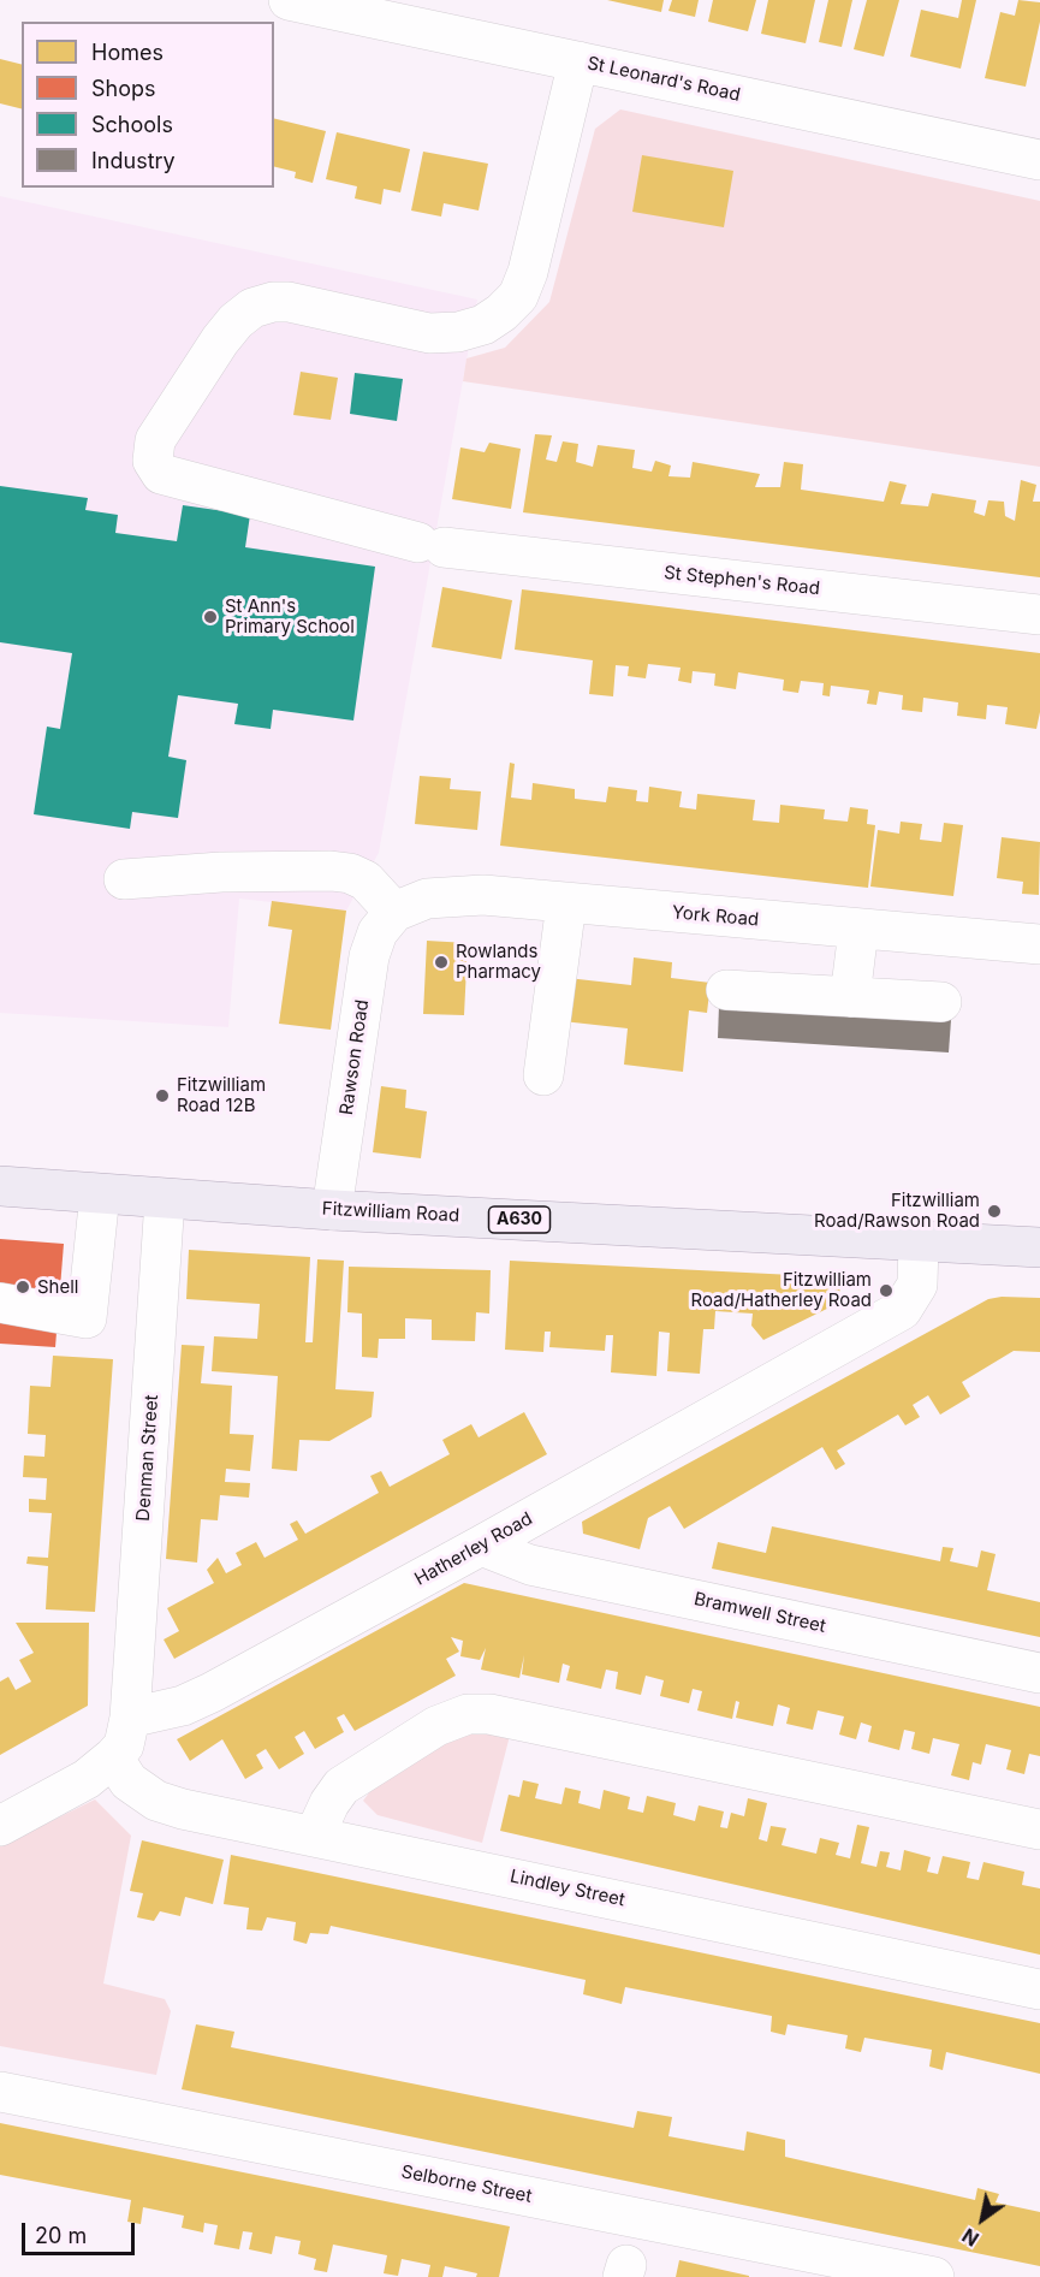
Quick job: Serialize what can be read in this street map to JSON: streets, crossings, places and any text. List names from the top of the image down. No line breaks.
{"streets":{"main road":["Fitzwilliam Road","A630"],"street":["St Leonard's Road","St Stephen's Road","York Road","Rawson Road","Denman Street","Hatherley Road","Bramwell Street","Lindley Street","Selborne Street"]},"crossings":[["St Leonard's Road","St Stephen's Road"],["York Road","Rawson Road"],["Rawson Road","Fitzwilliam Road"],["Fitzwilliam Road","Denman Street"],["Fitzwilliam Road","Hatherley Road"],["Denman Street","Hatherley Road"],["Hatherley Road","Bramwell Street"]],"places":["St Ann's Primary School","Rowlands Pharmacy","Fitzwilliam Road 12B","Fitzwilliam Road/Rawson Road","Shell","Fitzwilliam Road/Hatherley Road"],"legend":["Homes","Shops","Schools","Industry"],"scale_bar":"20 m","north":"bottom left"}
